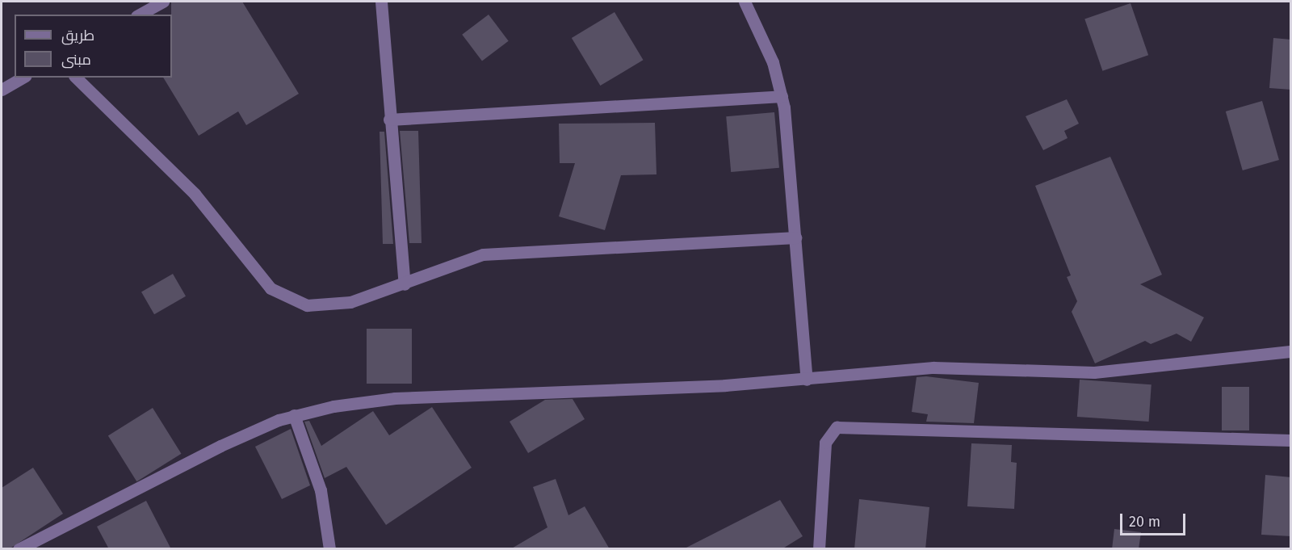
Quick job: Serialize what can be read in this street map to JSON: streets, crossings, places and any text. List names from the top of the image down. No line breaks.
{"legend":["طريق","مبنى"],"scale_bar":"20 m"}
